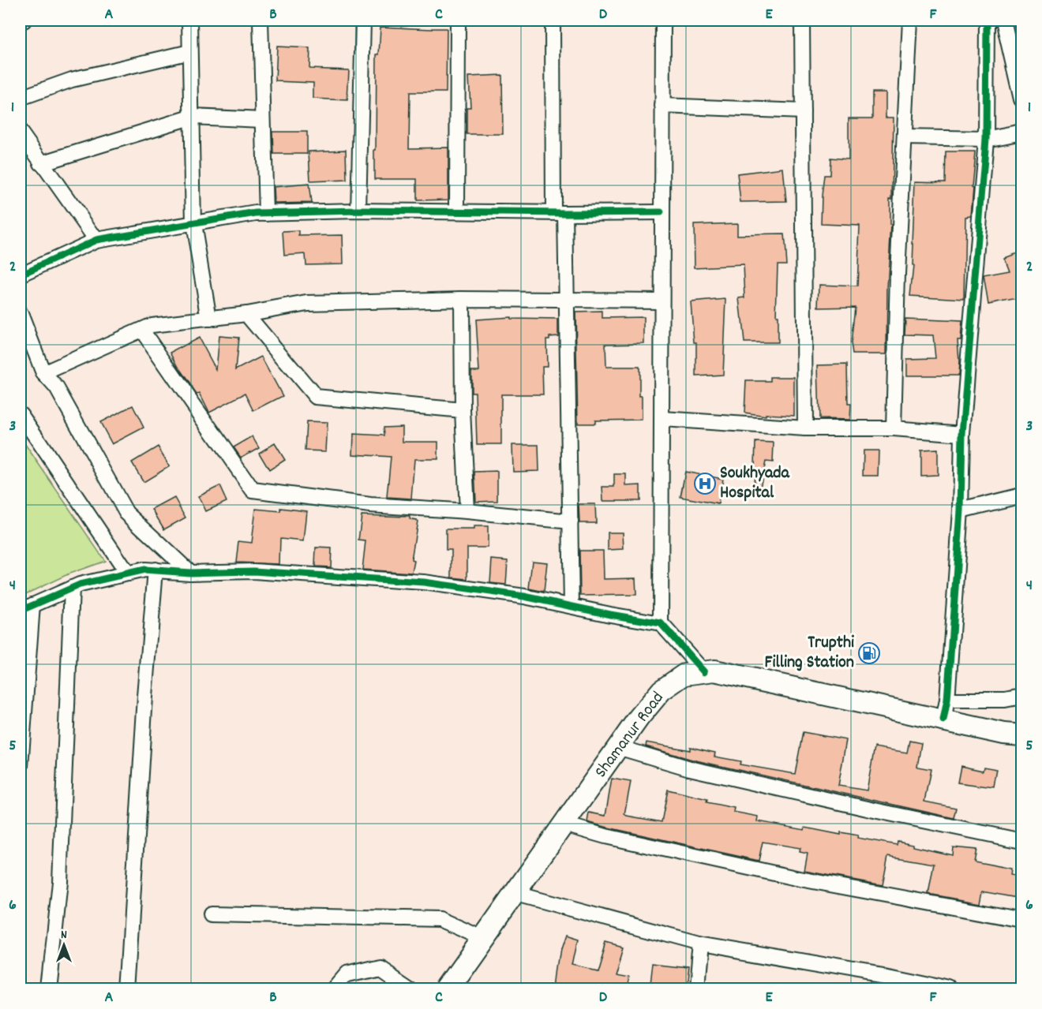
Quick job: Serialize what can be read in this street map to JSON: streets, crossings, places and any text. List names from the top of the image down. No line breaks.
{"streets":{"main road":["Shamanur Road"]},"places":{"hospital":["Soukhyada Hospital"],"fuel station":["Trupthi Filling Station"]},"north":"top","grid":{"columns":["A","B","C","D","E","F"],"rows":["1","2","3","4","5","6"]}}
